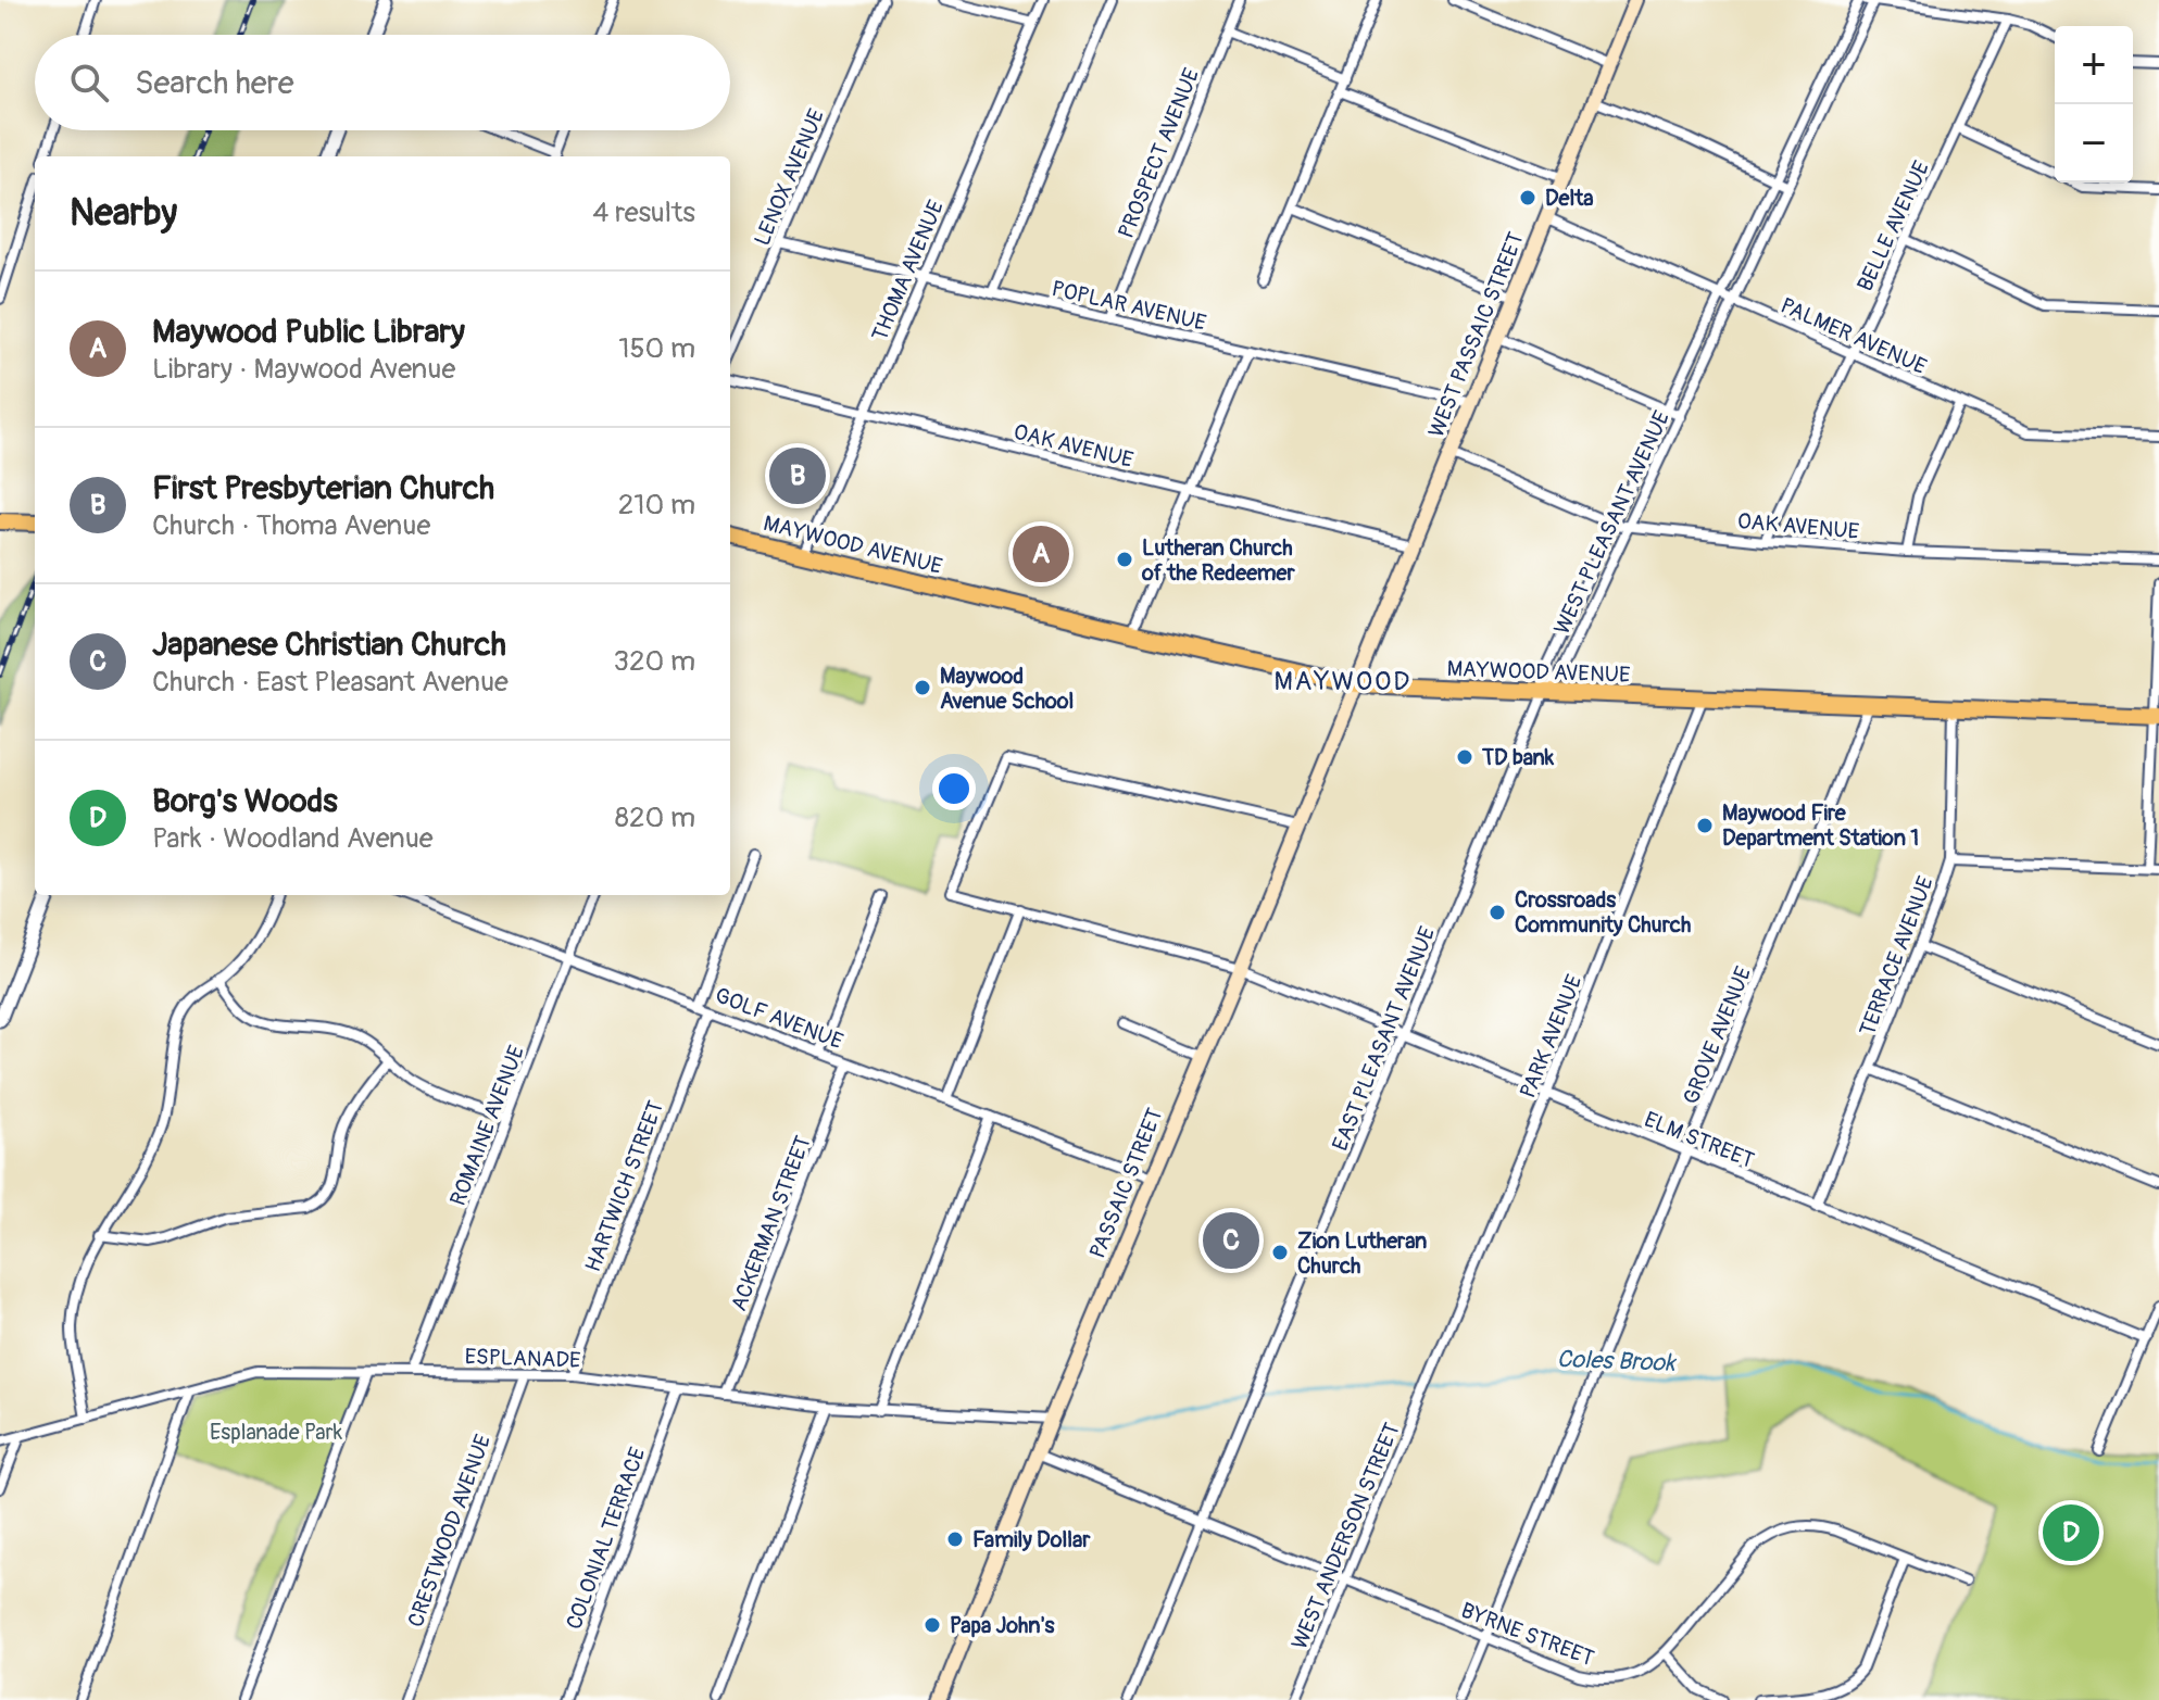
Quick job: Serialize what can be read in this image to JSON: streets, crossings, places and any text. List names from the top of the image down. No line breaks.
{"streets":{"main road":["WEST PASSAIC STREET","MAYWOOD AVENUE","PASSAIC STREET"],"street":["PROSPECT AVENUE","LENOX AVENUE","BELLE AVENUE","THOMA AVENUE","POPLAR AVENUE","PALMER AVENUE","OAK AVENUE","WEST PLEASANT AVENUE","TERRACE AVENUE","GOLF AVENUE","GROVE AVENUE","PARK AVENUE","EAST PLEASANT AVENUE","ROMAINE AVENUE","ELM STREET","HARTWICH STREET","ACKERMAN STREET","ESPLANADE","CRESTWOOD AVENUE","WEST ANDERSON STREET","COLONIAL TERRACE","BYRNE STREET"]},"crossings":[["PROSPECT AVENUE","POPLAR AVENUE"],["LENOX AVENUE","POPLAR AVENUE"],["BELLE AVENUE","PALMER AVENUE"],["BELLE AVENUE","OAK AVENUE"],["THOMA AVENUE","POPLAR AVENUE"],["THOMA AVENUE","OAK AVENUE"],["THOMA AVENUE","MAYWOOD AVENUE"],["POPLAR AVENUE","WEST PASSAIC STREET"],["WEST PASSAIC STREET","PALMER AVENUE"],["WEST PASSAIC STREET","OAK AVENUE"],["WEST PASSAIC STREET","MAYWOOD AVENUE"],["WEST PASSAIC STREET","PASSAIC STREET"],["PALMER AVENUE","WEST PLEASANT AVENUE"],["OAK AVENUE","WEST PLEASANT AVENUE"],["WEST PLEASANT AVENUE","MAYWOOD AVENUE"],["WEST PLEASANT AVENUE","EAST PLEASANT AVENUE"],["MAYWOOD AVENUE","TERRACE AVENUE"],["MAYWOOD AVENUE","GROVE AVENUE"],["MAYWOOD AVENUE","PARK AVENUE"],["MAYWOOD AVENUE","EAST PLEASANT AVENUE"],["MAYWOOD AVENUE","PASSAIC STREET"],["TERRACE AVENUE","ELM STREET"],["GOLF AVENUE","ROMAINE AVENUE"],["GOLF AVENUE","PASSAIC STREET"],["GOLF AVENUE","HARTWICH STREET"],["GOLF AVENUE","ACKERMAN STREET"],["GROVE AVENUE","ELM STREET"],["GROVE AVENUE","BYRNE STREET"],["PARK AVENUE","ELM STREET"],["PARK AVENUE","WEST ANDERSON STREET"],["EAST PLEASANT AVENUE","ELM STREET"],["EAST PLEASANT AVENUE","BYRNE STREET"],["ROMAINE AVENUE","ESPLANADE"],["ELM STREET","PASSAIC STREET"],["PASSAIC STREET","ESPLANADE"],["PASSAIC STREET","BYRNE STREET"],["HARTWICH STREET","ESPLANADE"],["ACKERMAN STREET","ESPLANADE"],["ESPLANADE","CRESTWOOD AVENUE"],["ESPLANADE","COLONIAL TERRACE"],["WEST ANDERSON STREET","BYRNE STREET"]],"districts":["MAYWOOD"],"water":["Coles Brook"],"parks":["Esplanade Park"],"places":["Delta","Lutheran Church of the Redeemer","Maywood Avenue School","TD bank","Maywood Fire Department Station 1","Crossroads Community Church","Zion Lutheran Church","Family Dollar","Papa John's"],"page":{"map_buttons":["+","−"],"search":"Search here","heading":["Nearby","4 results"],"list":[{"mark":"A","name":"Maywood Public Library","note":"Library · Maywood Avenue","value":"150 m"},{"mark":"B","name":"First Presbyterian Church","note":"Church · Thoma Avenue","value":"210 m"},{"mark":"C","name":"Japanese Christian Church","note":"Church · East Pleasant Avenue","value":"320 m"},{"mark":"D","name":"Borg's Woods","note":"Park · Woodland Avenue","value":"820 m"}],"pins":["B","A","C","D"]}}
